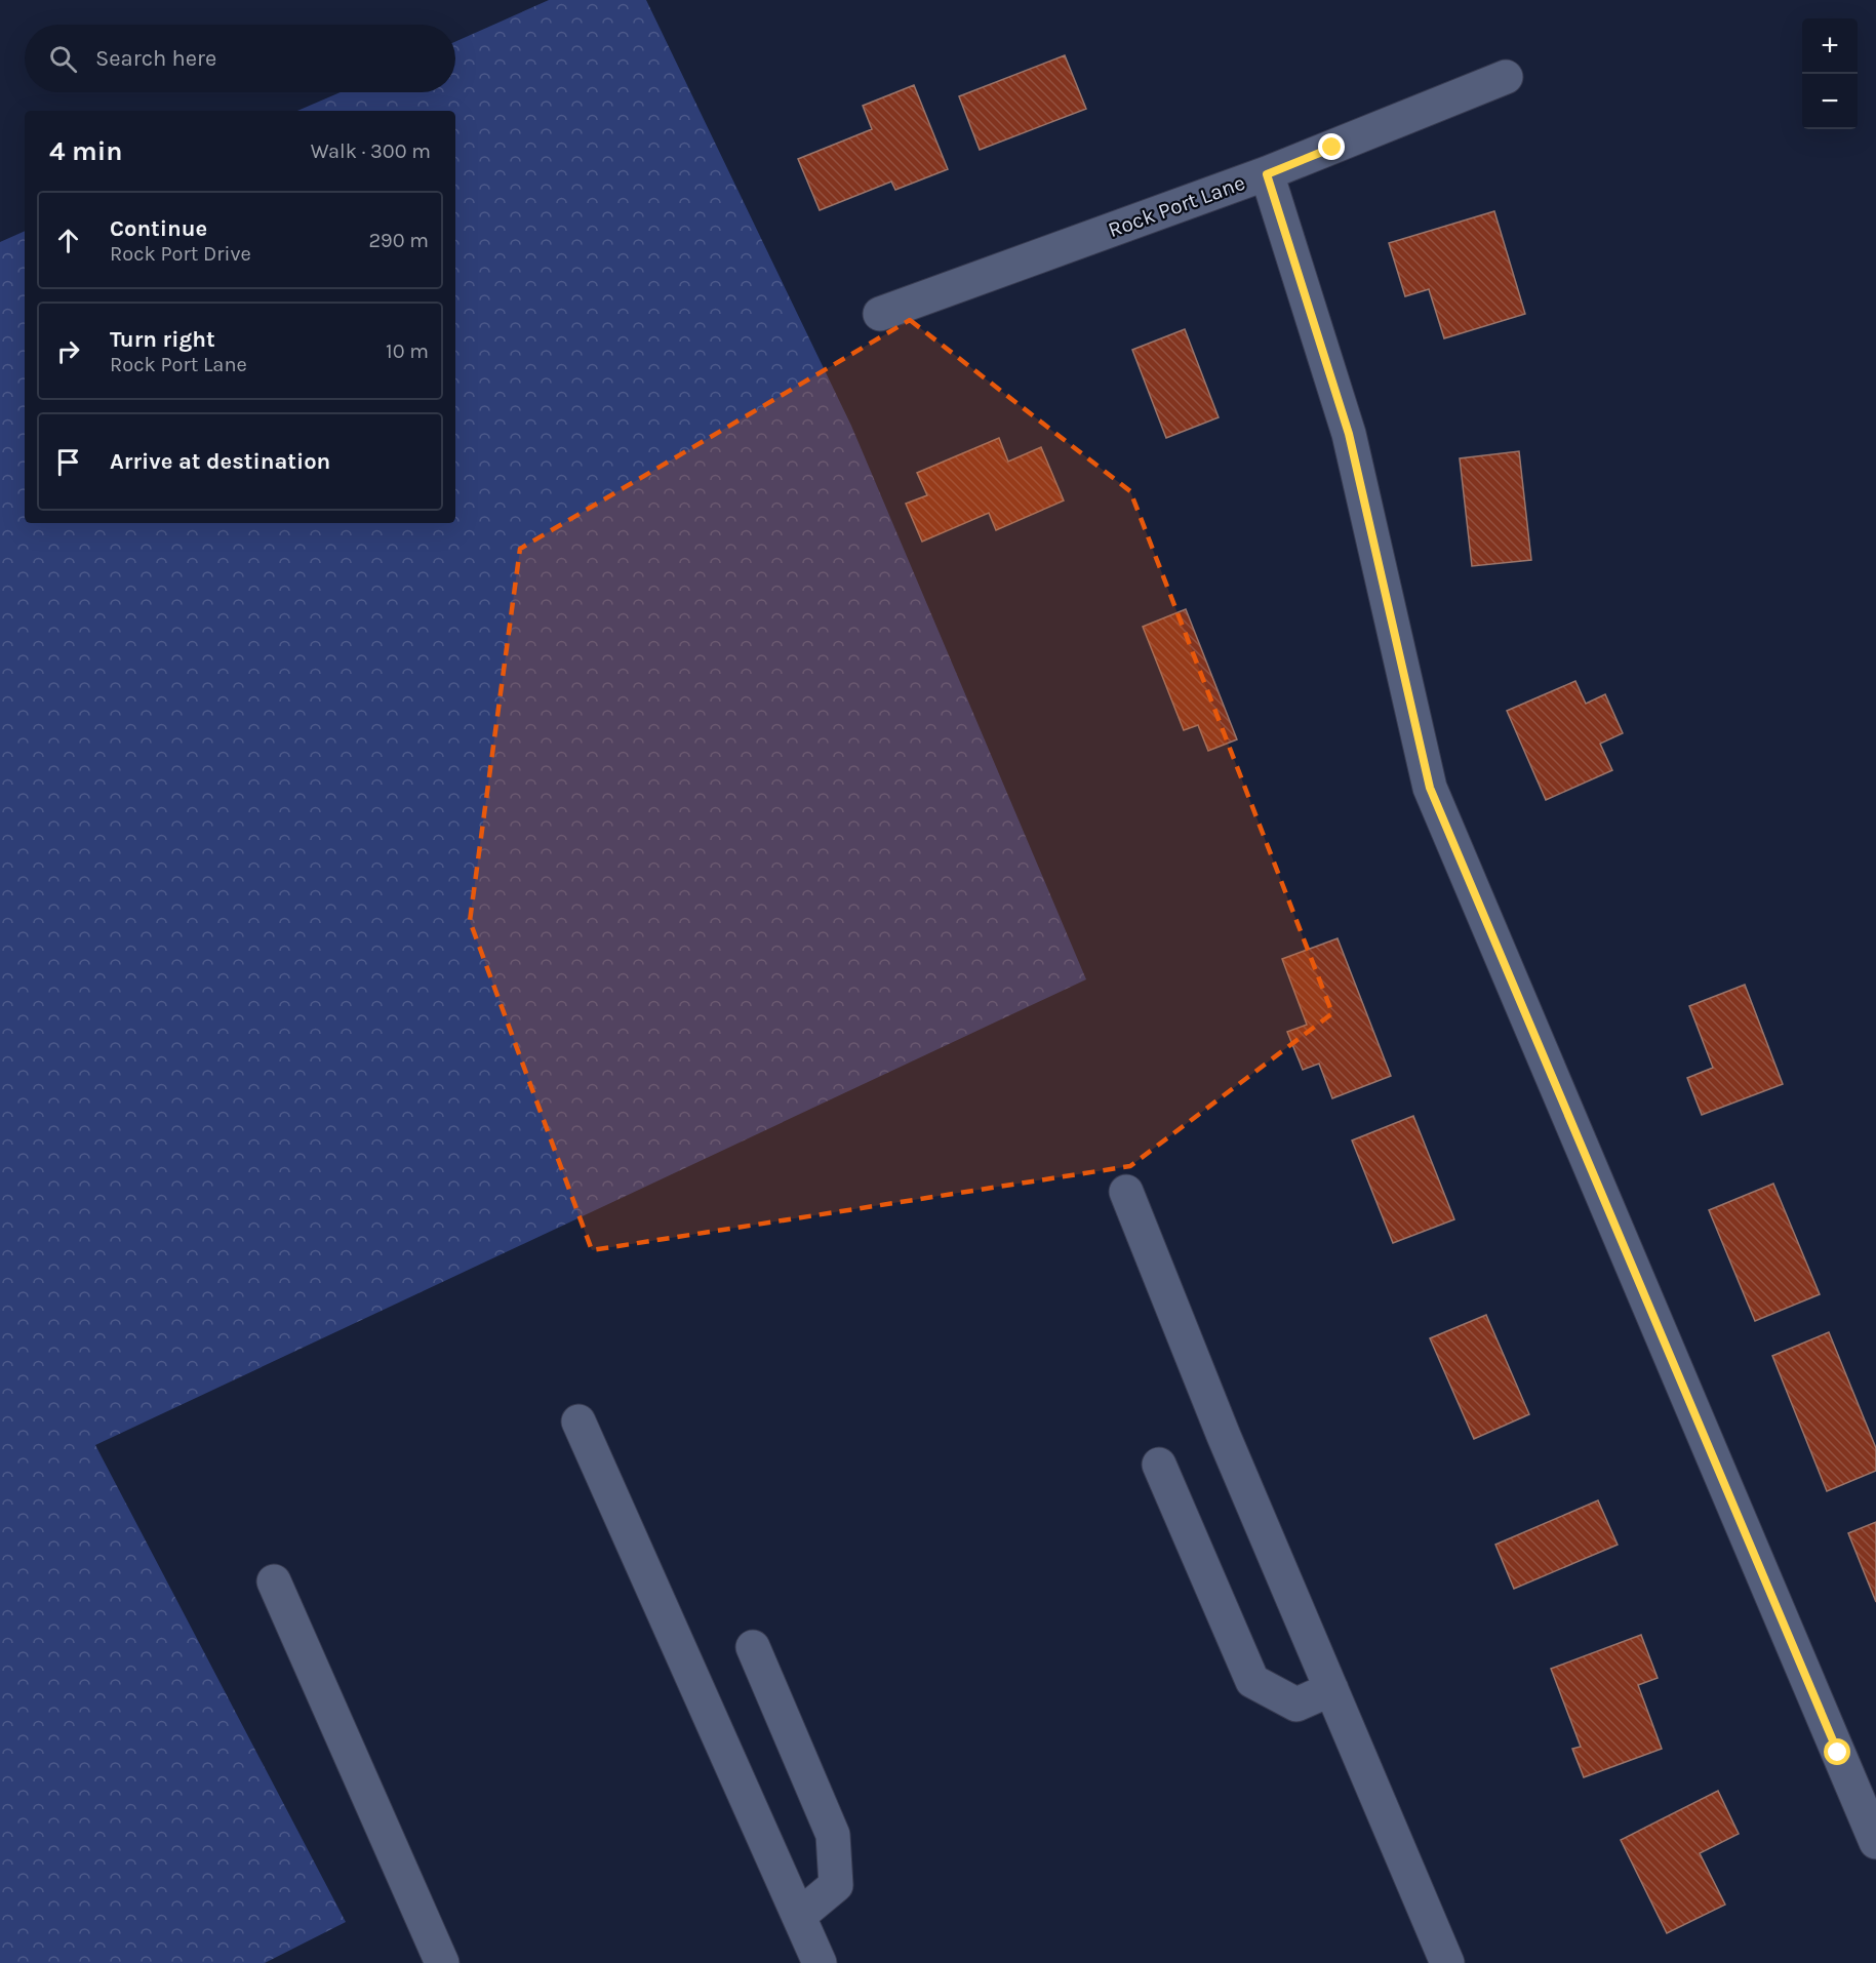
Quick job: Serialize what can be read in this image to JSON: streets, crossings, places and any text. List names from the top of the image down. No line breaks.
{"streets":{"street":["Rock Port Lane"]},"page":{"map_buttons":["+","−"],"search":"Search here","heading":["4 min","Walk · 300 m"],"list":[["Continue","Rock Port Drive","290 m"],["Turn right","Rock Port Lane","10 m"],"Arrive at destination"]}}
